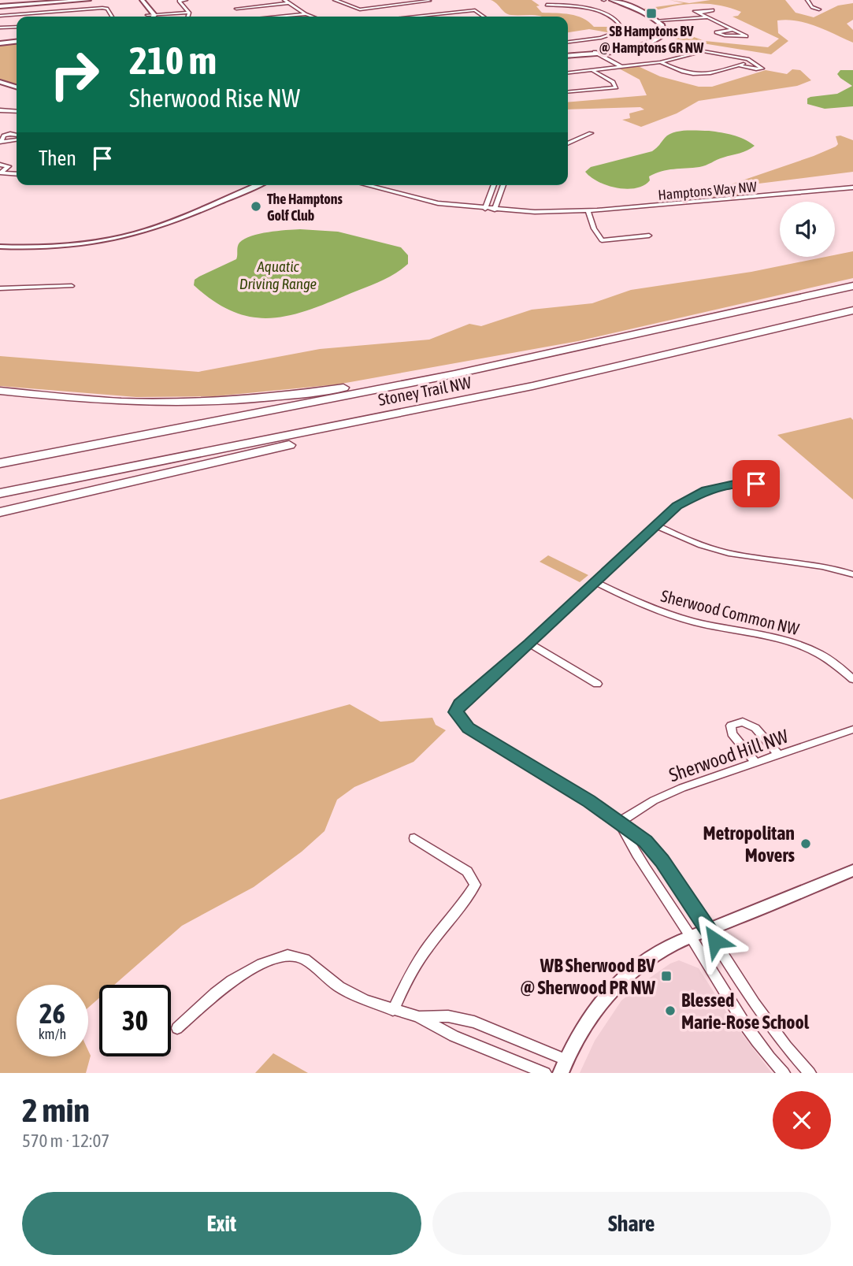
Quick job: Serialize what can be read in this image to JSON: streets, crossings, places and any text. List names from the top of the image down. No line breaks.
{"streets":{"highway":["Stoney Trail NW"],"street":["Hamptons Way NW","Sherwood Common NW","Sherwood Hill NW"]},"water":["Aquatic Driving Range"],"places":{"transit":["SB Hamptons BV @ Hamptons GR NW","WB Sherwood BV @ Sherwood PR NW"],"other":["The Hamptons Golf Club","Metropolitan Movers","Blessed Marie-Rose School"]},"page":{"turn":["210 m","Sherwood Rise NW"],"then":"Then","speed":"26 km/h","limit":"30","heading":["2 min","570 m · 12:07"],"buttons":["Exit","Share"]}}
